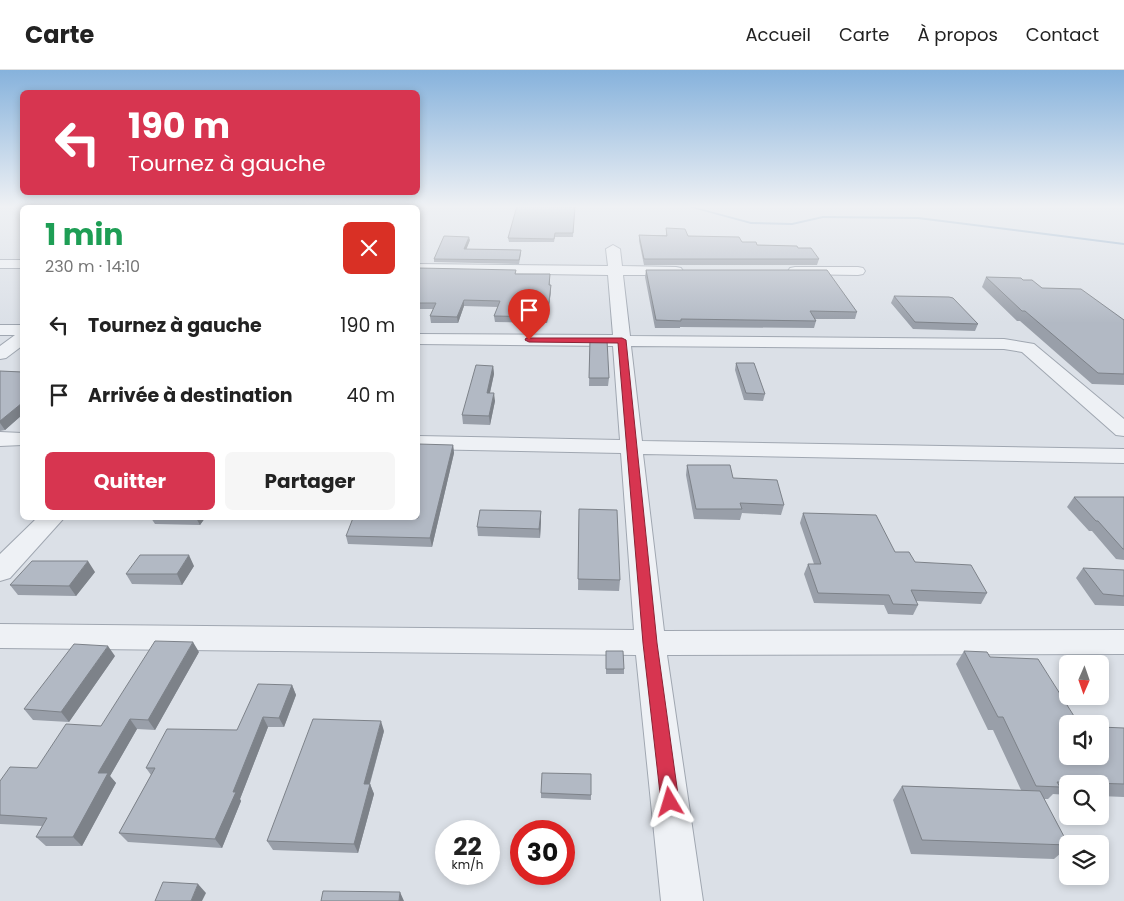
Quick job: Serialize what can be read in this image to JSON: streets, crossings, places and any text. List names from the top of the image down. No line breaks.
{"north":"bottom","page":{"header":"Carte","nav":["Accueil","Carte","À propos","Contact"],"turn":["190 m","Tournez à gauche"],"heading":["1 min","230 m · 14:10"],"list":[{"name":"Tournez à gauche","value":"190 m"},{"name":"Arrivée à destination","value":"40 m"}],"buttons":["Quitter","Partager"],"speed":"22 km/h","limit":"30"}}
